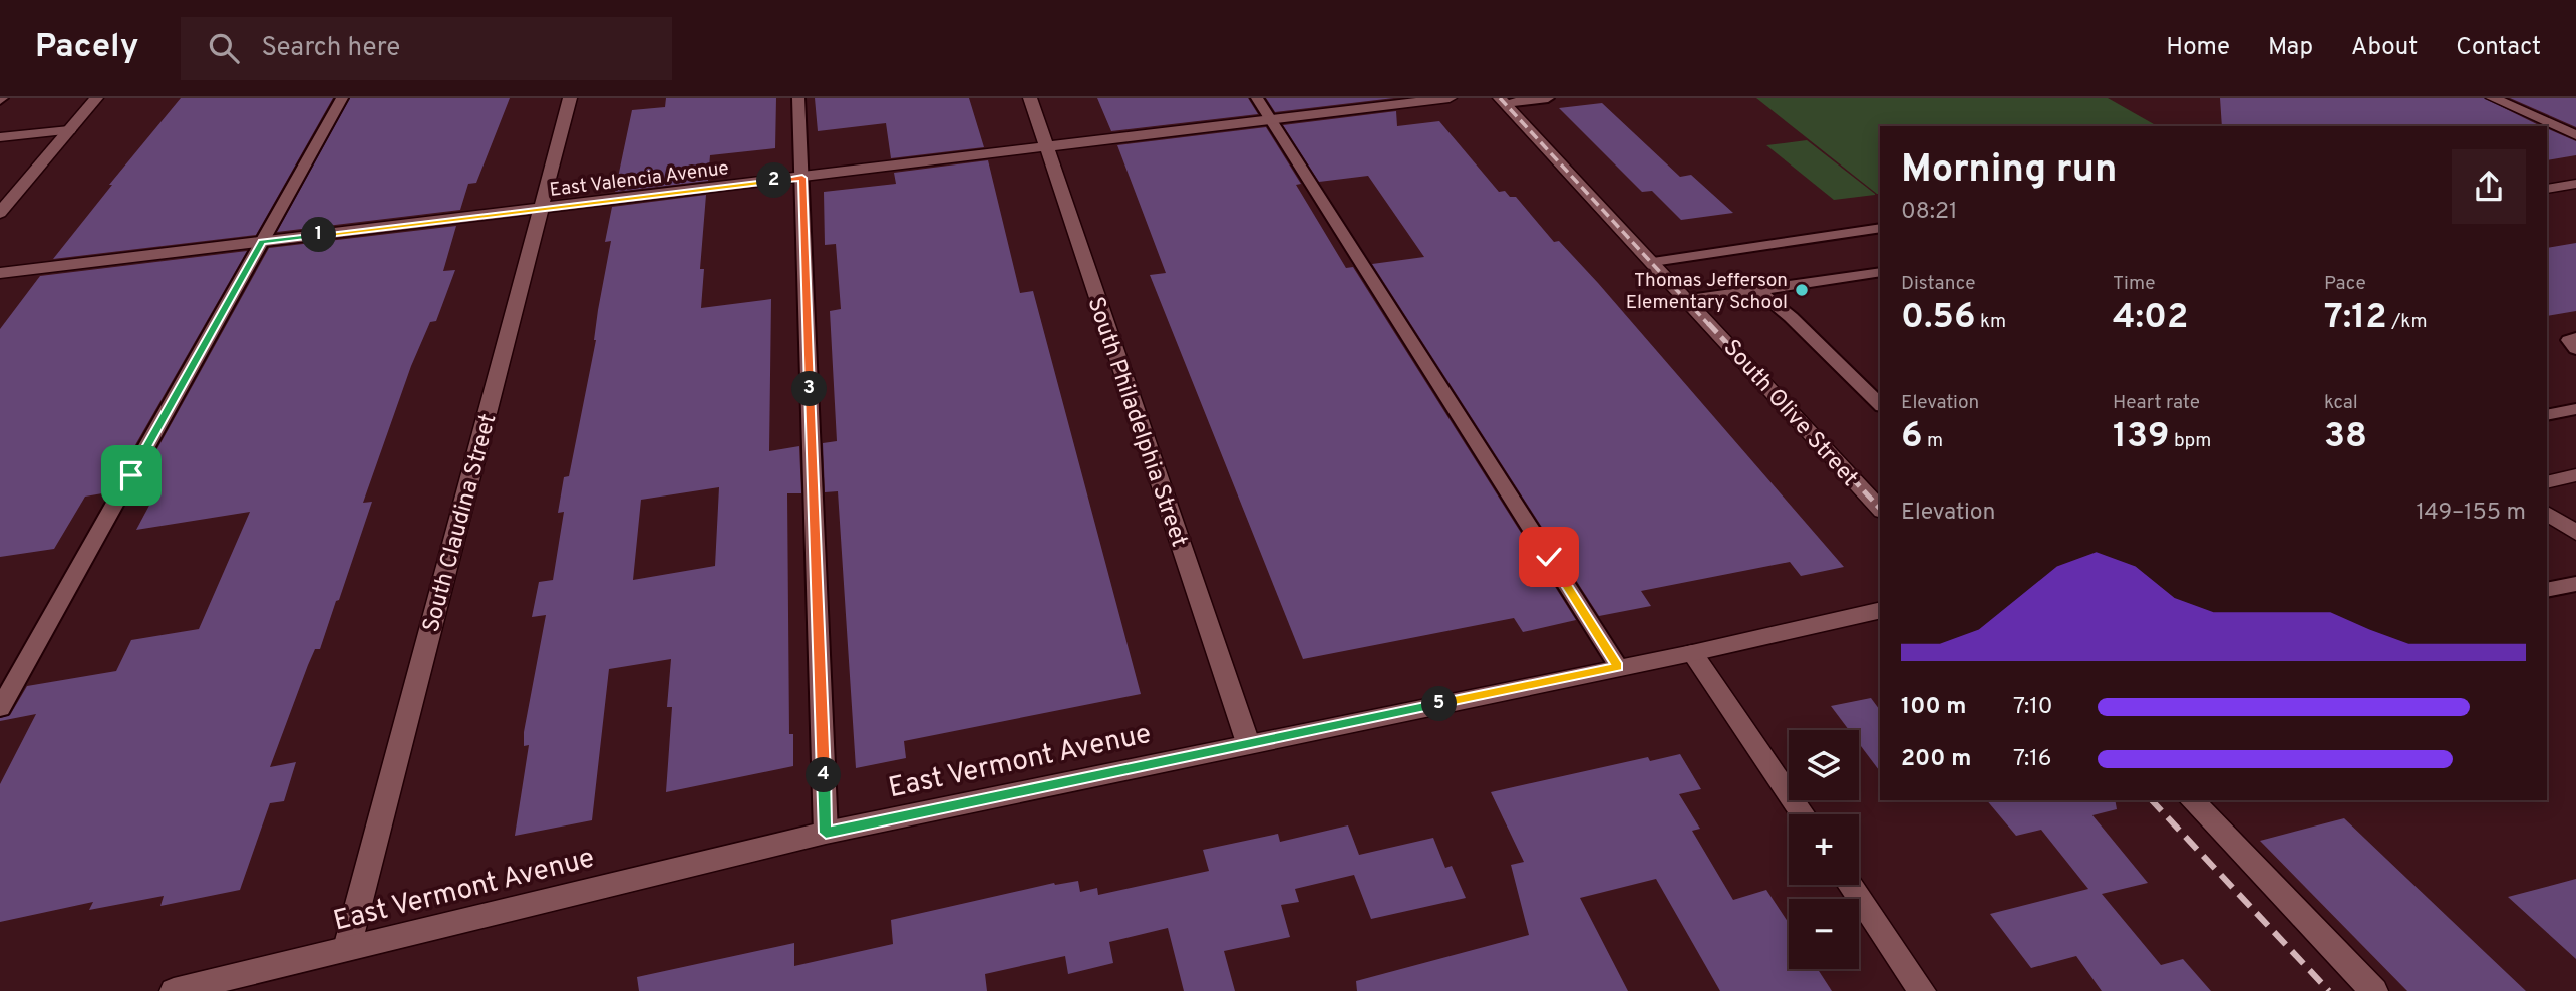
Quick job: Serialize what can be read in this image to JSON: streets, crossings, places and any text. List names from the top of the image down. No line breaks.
{"streets":{"street":["East Valencia Avenue","South Olive Street","South Philadelphia Street","South Claudina Street","East Vermont Avenue"]},"crossings":[["East Valencia Avenue","South Philadelphia Street"],["East Valencia Avenue","South Claudina Street"],["South Philadelphia Street","East Vermont Avenue"],["South Claudina Street","East Vermont Avenue"]],"places":["Thomas Jefferson Elementary School"],"page":{"header":"Pacely","search":"Search here","nav":["Home","Map","About","Contact"],"heading":["Morning run","08:21"],"pins":["2","1","3","5","4"],"stats":[["Distance","0.56 km"],["Time","4:02"],["Pace","7:12 /km"],["Elevation","6 m"],["Heart rate","139 bpm"],["kcal","38"]],"chart":["Elevation","149–155 m"],"list":[{"name":"100 m","note":"7:10"},{"name":"200 m","note":"7:16"}],"map_buttons":["+","−"]}}
